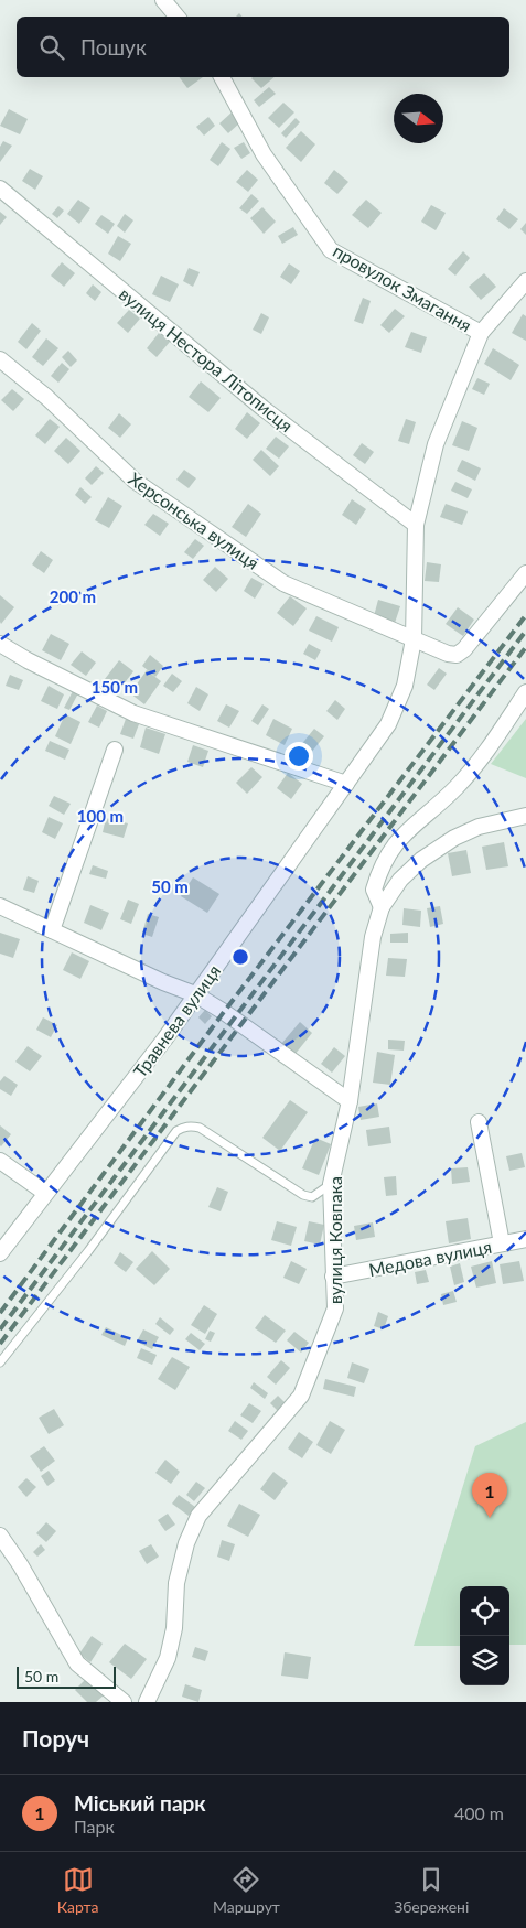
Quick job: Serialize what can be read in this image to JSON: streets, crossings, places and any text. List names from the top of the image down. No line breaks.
{"streets":{"street":["провулок Змагання","вулиця Нестора Літописця","Херсонська вулиця","Травнева вулиця","вулиця Ковпака","Медова вулиця"]},"crossings":[["провулок Змагання","Травнева вулиця"],["вулиця Нестора Літописця","Травнева вулиця"],["Херсонська вулиця","Травнева вулиця"],["вулиця Ковпака","Медова вулиця"]],"scale_bar":"50 m","north":"right","page":{"search":"Пошук","pins":"1","scale":"50 m","heading":"Поруч","list":[{"mark":"1","name":"Міський парк","note":"Парк","value":"400 m"}],"nav":["Карта","Маршрут","Збережені"]},"rings":["200 m","150 m","100 m","50 m"]}
